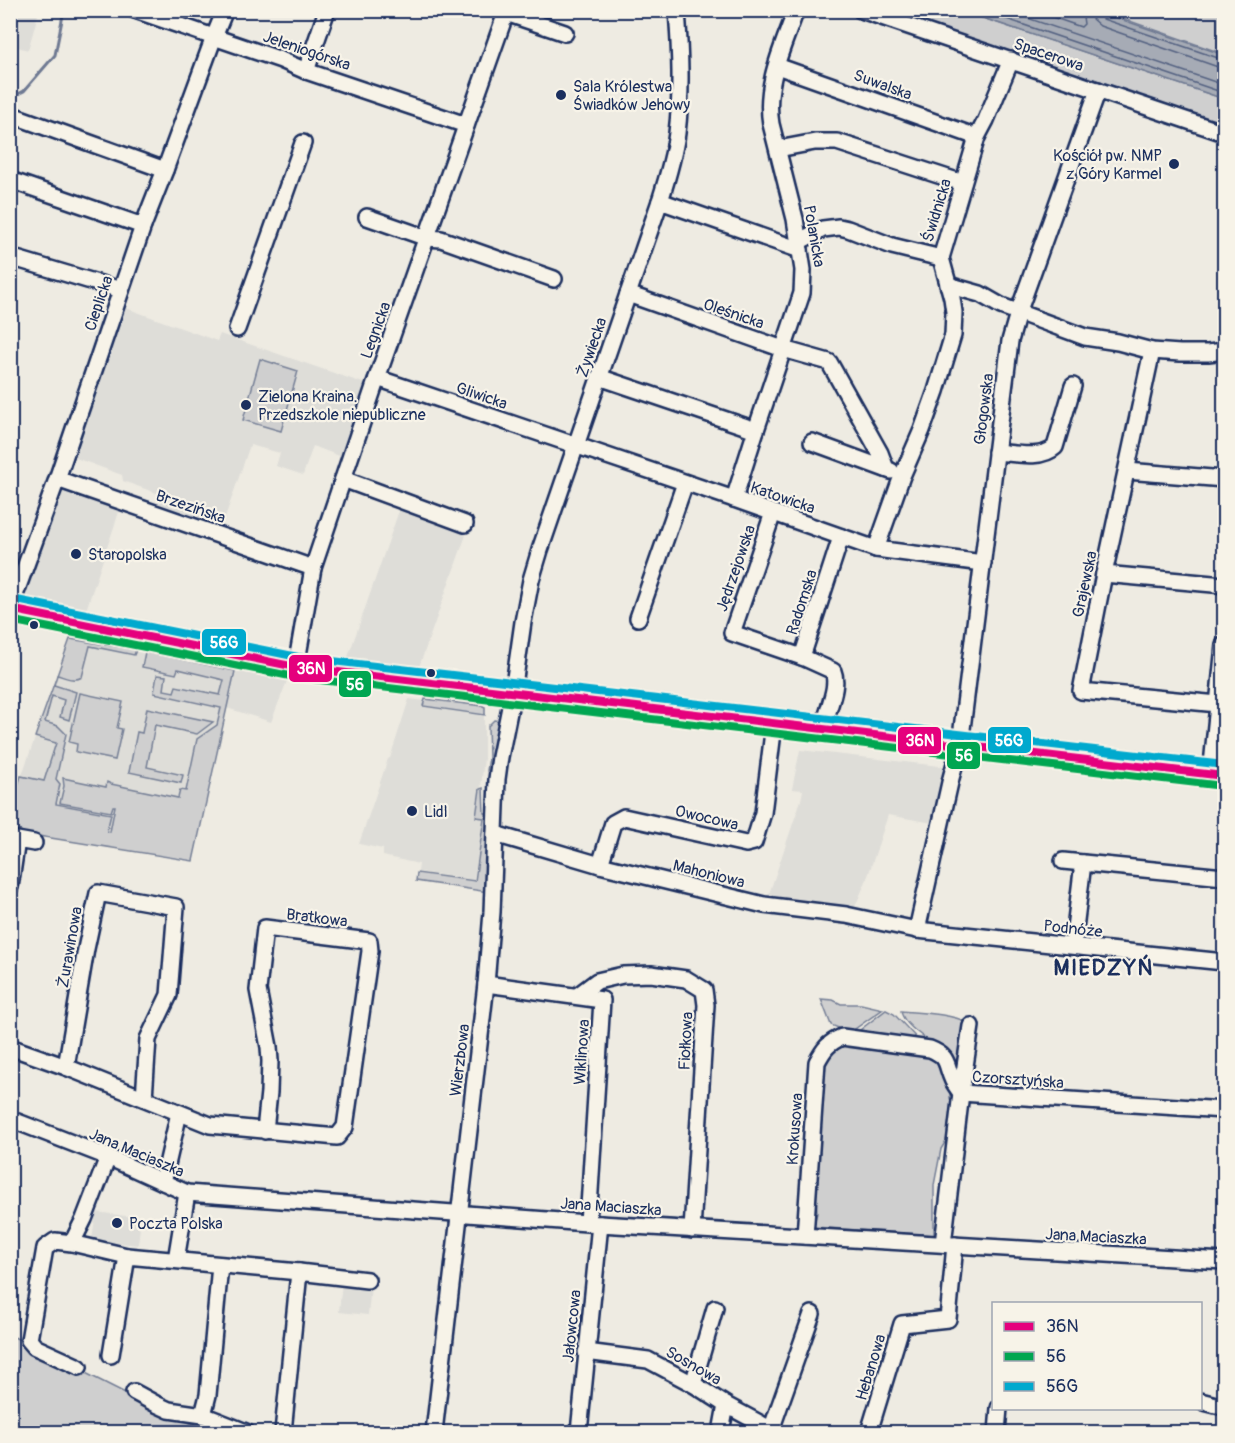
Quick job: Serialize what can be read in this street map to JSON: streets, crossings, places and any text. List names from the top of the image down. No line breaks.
{"streets":{"street":["Jeleniogórska","Spacerowa","Suwalska","Świdnicka","Polanicka","Cieplicka","Oleśnicka","Legnicka","Żywiecka","Gliwicka","Głogowska","Katowicka","Brzezińska","Jędrzejowska","Grajewska","Radomska","Owocowa","Mahoniowa","Bratkowa","Podnóże","Żurawinowa","Fiołkowa","Wiklinowa","Wierzbowa","Czorsztyńska","Krokusowa","Jana Maciaszka","Jałowcowa","Sosnowa","Hebanowa"]},"crossings":[["Jeleniogórska","Cieplicka"],["Jeleniogórska","Legnicka"],["Spacerowa","Świdnicka"],["Spacerowa","Głogowska"],["Suwalska","Świdnicka"],["Suwalska","Polanicka"],["Świdnicka","Katowicka"],["Polanicka","Oleśnicka"],["Polanicka","Katowicka"],["Cieplicka","Brzezińska"],["Oleśnicka","Żywiecka"],["Legnicka","Gliwicka"],["Legnicka","Brzezińska"],["Żywiecka","Gliwicka"],["Żywiecka","Katowicka"],["Żywiecka","Wierzbowa"],["Gliwicka","Katowicka"],["Głogowska","Katowicka"],["Głogowska","Mahoniowa"],["Głogowska","Podnóże"],["Katowicka","Jędrzejowska"],["Katowicka","Radomska"],["Jędrzejowska","Radomska"],["Owocowa","Mahoniowa"],["Mahoniowa","Podnóże"],["Mahoniowa","Wierzbowa"],["Fiołkowa","Wiklinowa"],["Fiołkowa","Jana Maciaszka"],["Wiklinowa","Wierzbowa"],["Wiklinowa","Jana Maciaszka"],["Wiklinowa","Jałowcowa"],["Wierzbowa","Jana Maciaszka"],["Czorsztyńska","Krokusowa"],["Czorsztyńska","Jana Maciaszka"],["Czorsztyńska","Hebanowa"],["Krokusowa","Jana Maciaszka"],["Jana Maciaszka","Jałowcowa"],["Jana Maciaszka","Hebanowa"],["Jałowcowa","Sosnowa"]],"districts":["MIEDZYŃ"],"places":["Sala Królestwa Świadków Jehowy","Kościół pw. NMP z Góry Karmel","Zielona Kraina. Przedszkole niepubliczne","Staropolska","Lidl","Poczta Polska"],"lines":["transit line 56G","transit line 36N","transit line 56"],"legend":["36N","56","56G"]}
